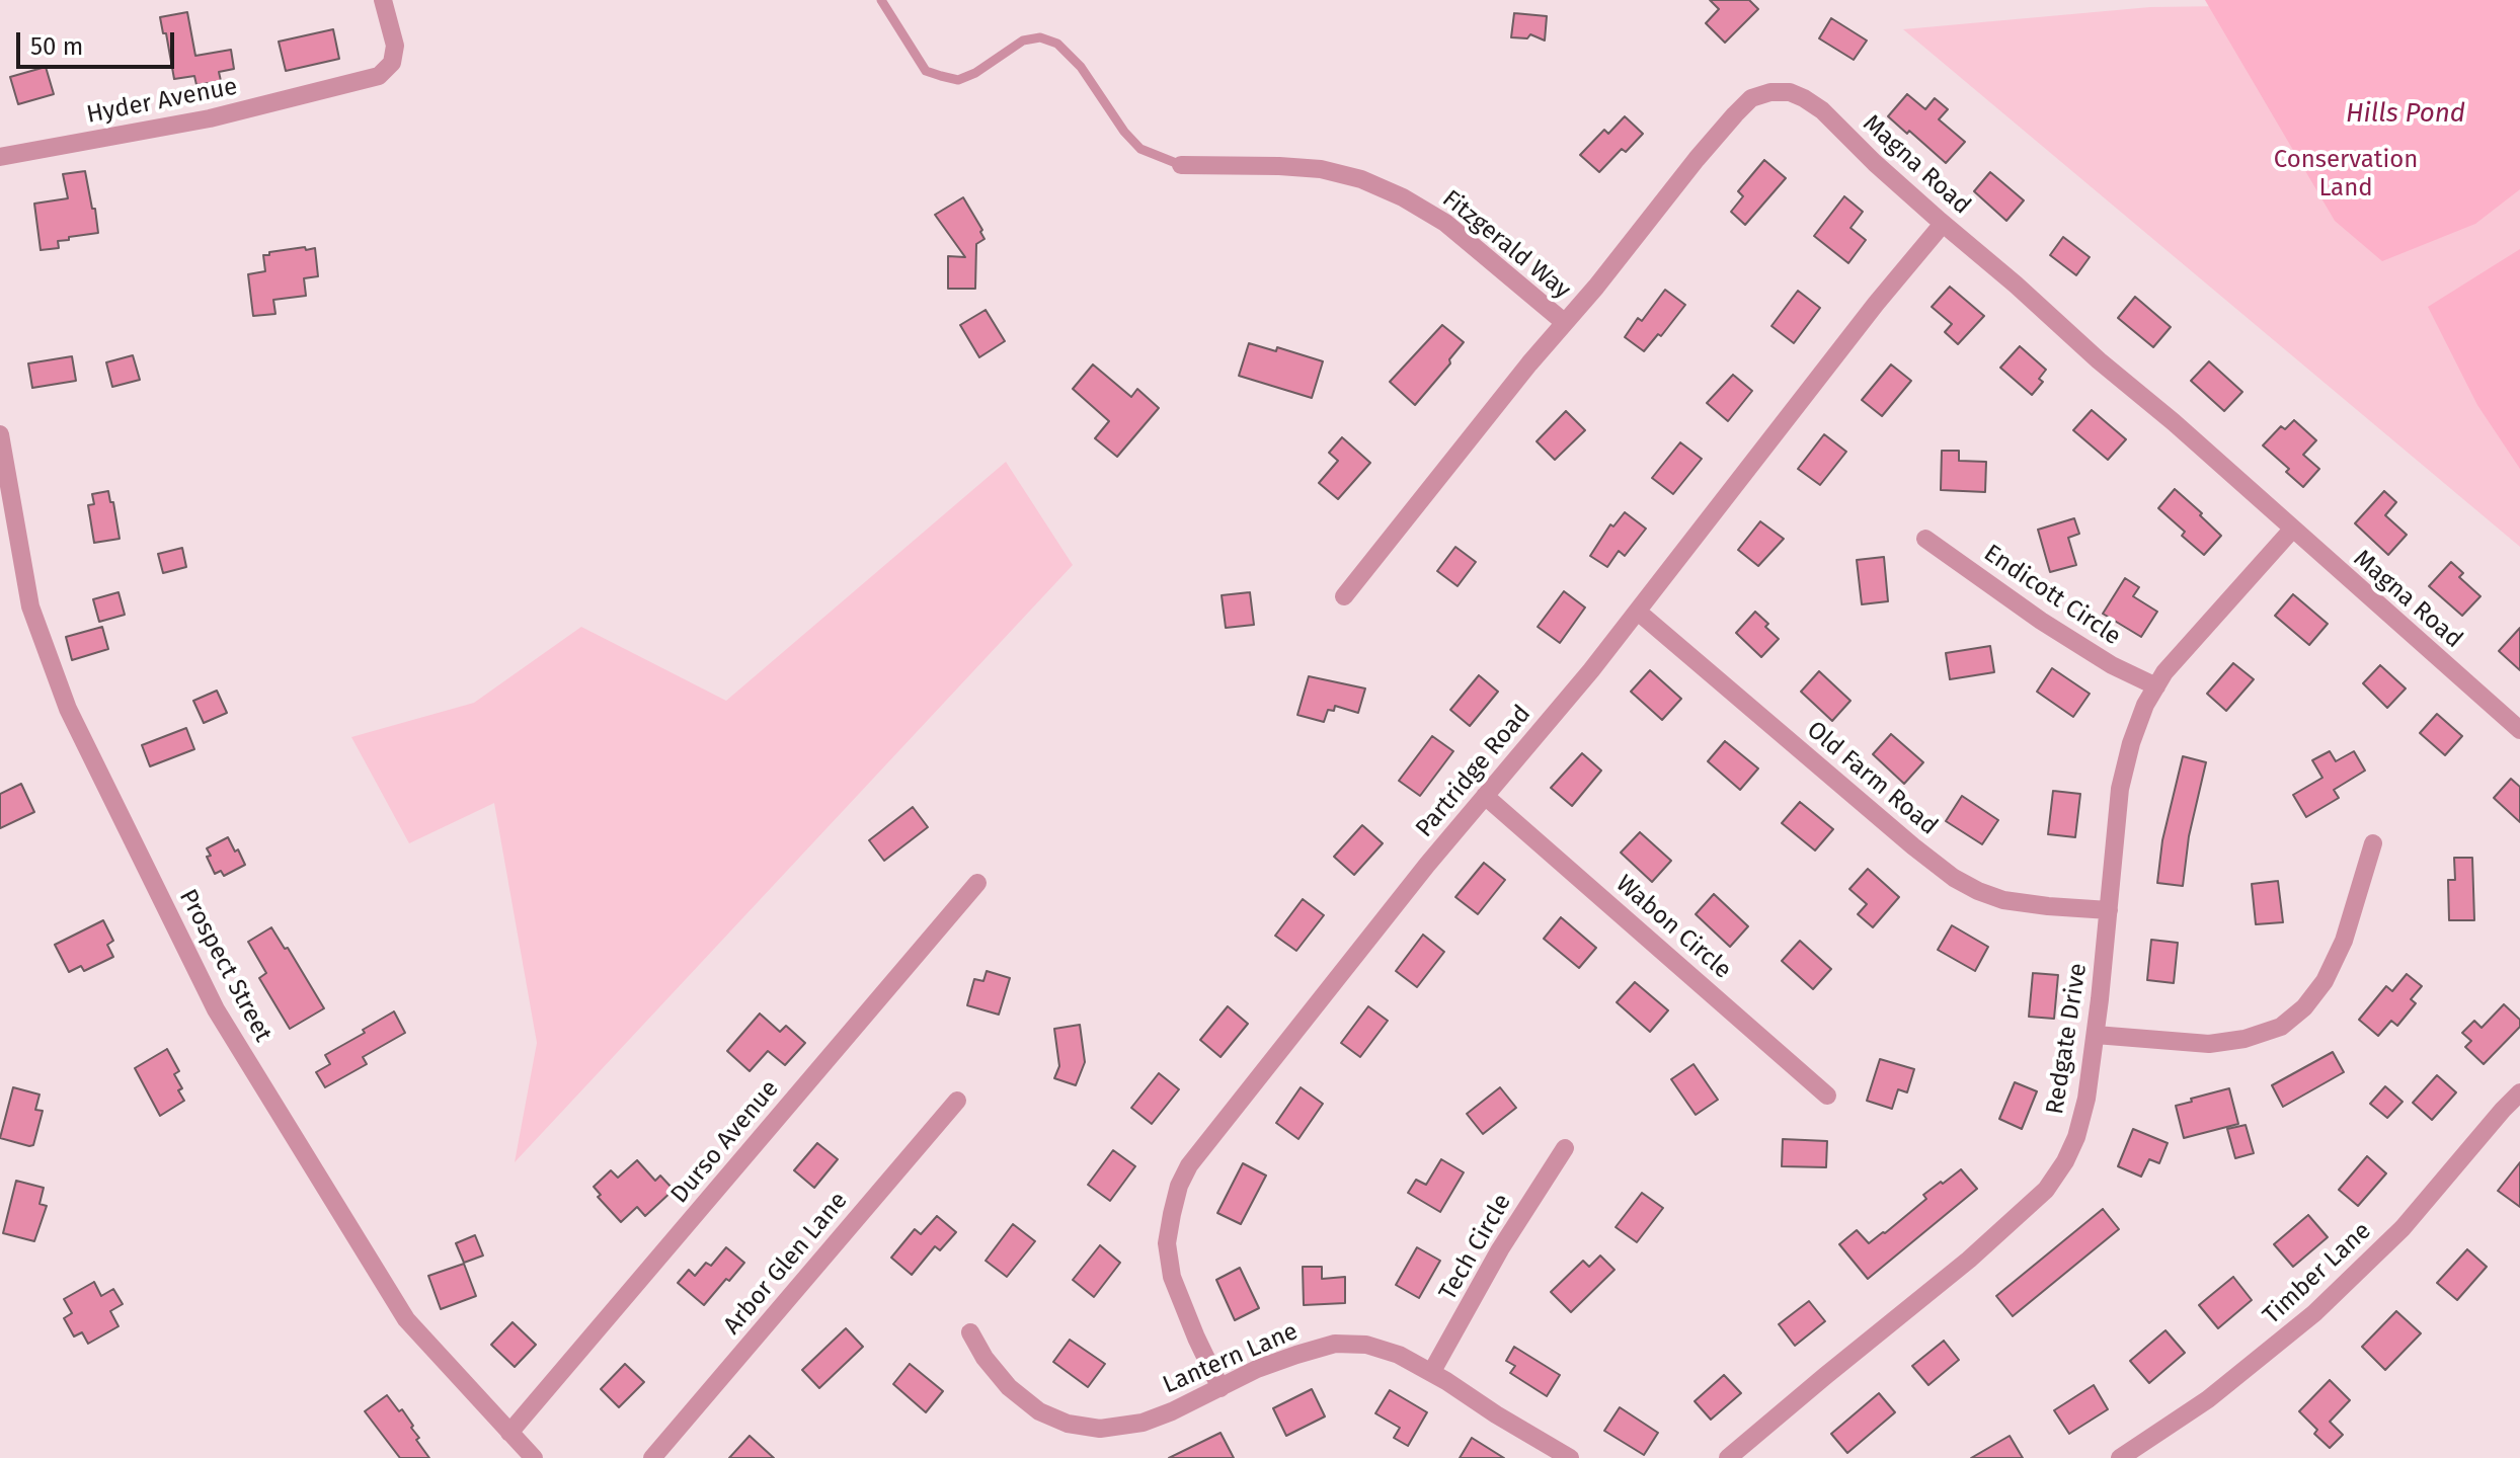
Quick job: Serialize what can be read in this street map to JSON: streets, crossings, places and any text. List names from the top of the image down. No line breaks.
{"streets":{"street":["Hyder Avenue","Magna Road","Fitzgerald Way","Endicott Circle","Partridge Road","Old Farm Road","Wabon Circle","Prospect Street","Redgate Drive","Durso Avenue","Tech Circle","Arbor Glen Lane","Timber Lane","Lantern Lane"]},"crossings":[["Magna Road","Fitzgerald Way"],["Magna Road","Partridge Road"],["Magna Road","Redgate Drive"],["Endicott Circle","Redgate Drive"],["Partridge Road","Old Farm Road"],["Partridge Road","Wabon Circle"],["Partridge Road","Lantern Lane"],["Old Farm Road","Redgate Drive"],["Prospect Street","Durso Avenue"],["Tech Circle","Lantern Lane"]],"water":["Hills Pond"],"parks":["Conservation Land"],"scale_bar":"50 m"}
